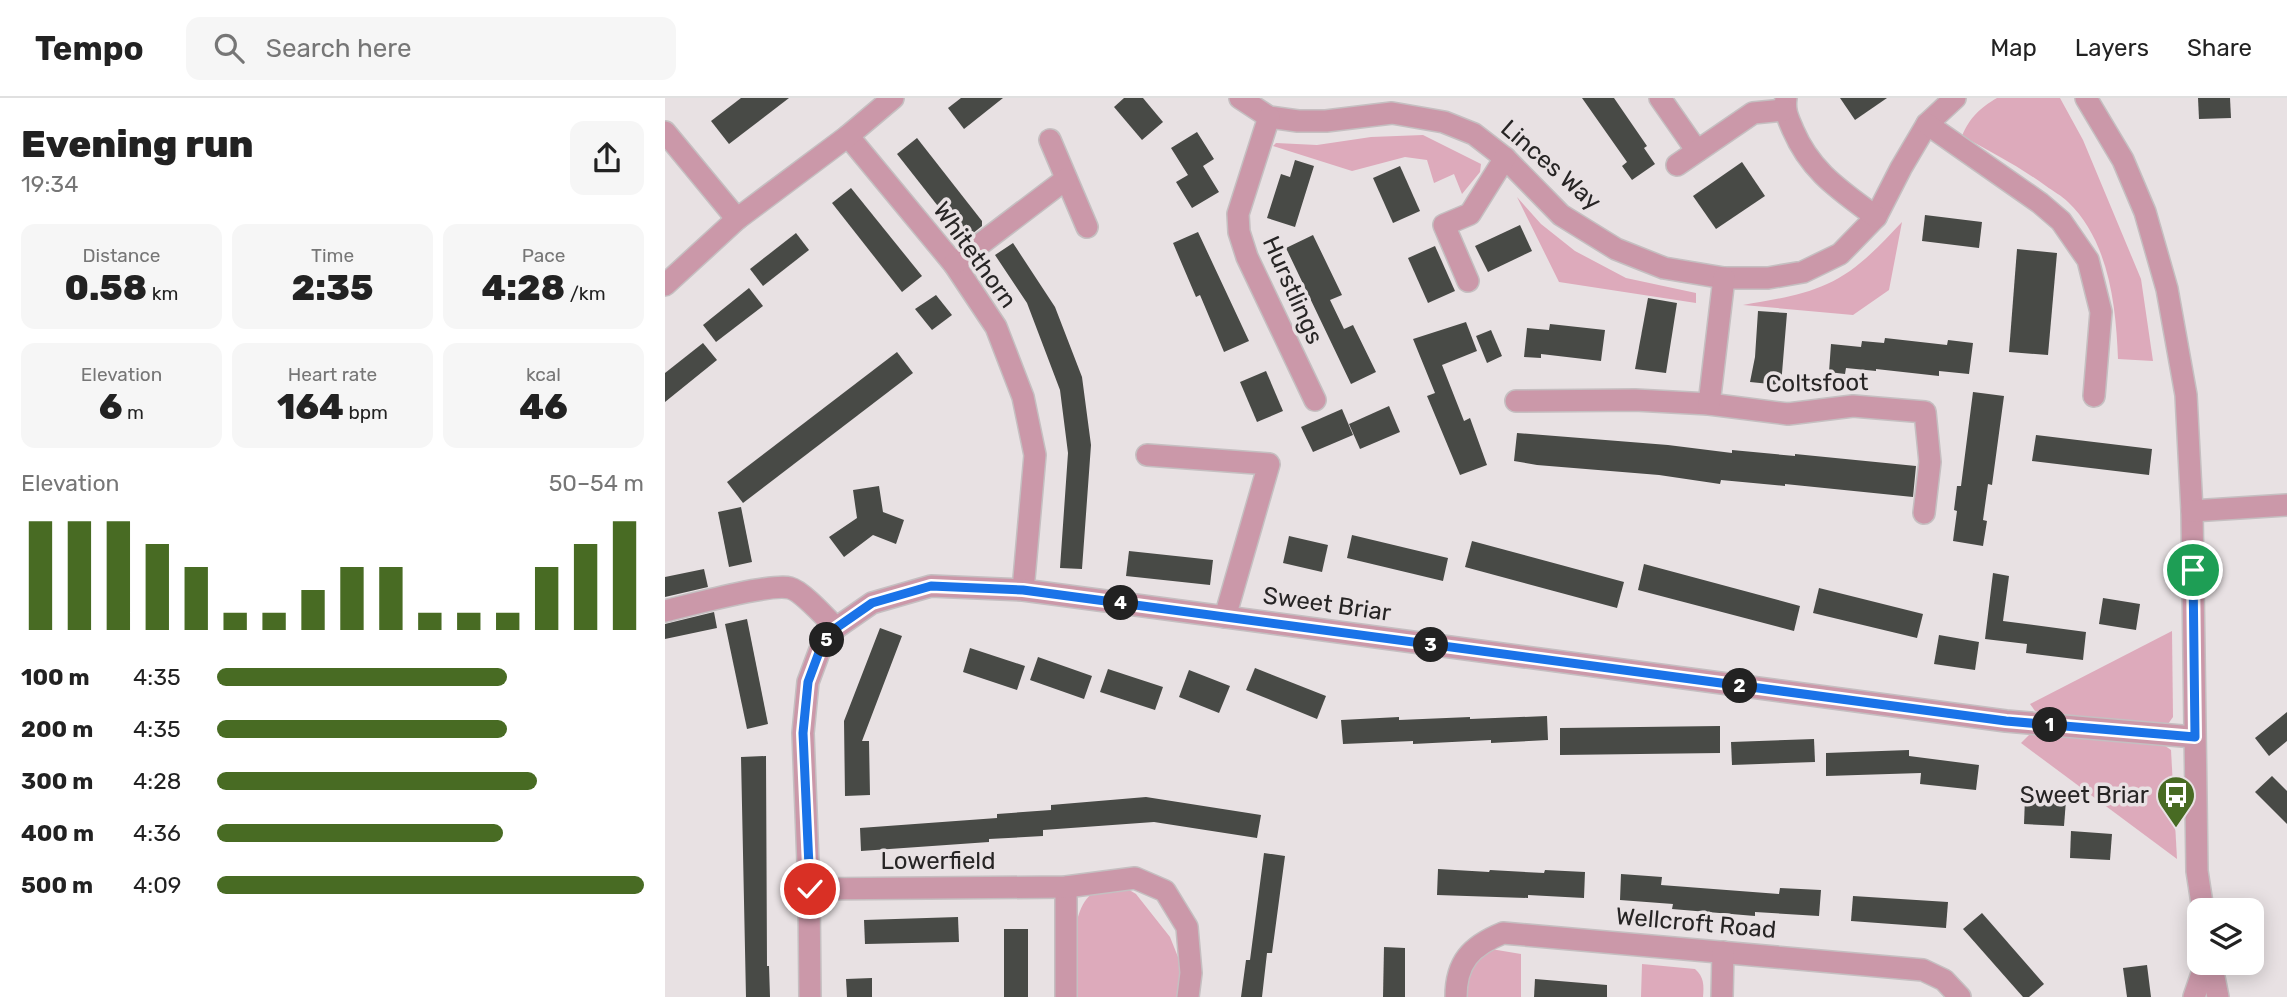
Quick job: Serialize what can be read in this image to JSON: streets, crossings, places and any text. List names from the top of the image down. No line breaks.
{"streets":{"street":["Linces Way","Whitethorn","Hurstlings","Coltsfoot","Sweet Briar","Lowerfield","Wellcroft Road"]},"crossings":[["Linces Way","Hurstlings"],["Whitethorn","Sweet Briar"],["Sweet Briar","Lowerfield"]],"places":{"bus stop":["Sweet Briar"]},"page":{"header":"Tempo","search":"Search here","nav":["Map","Layers","Share"],"heading":["Evening run","19:34"],"stats":[["Distance","0.58 km"],["Time","2:35"],["Pace","4:28 /km"],["Elevation","6 m"],["Heart rate","164 bpm"],["kcal","46"]],"chart":["Elevation","50–54 m"],"pins":["4","5","3","2","1"],"list":[{"name":"100 m","note":"4:35"},{"name":"200 m","note":"4:35"},{"name":"300 m","note":"4:28"},{"name":"400 m","note":"4:36"},{"name":"500 m","note":"4:09"}]}}
